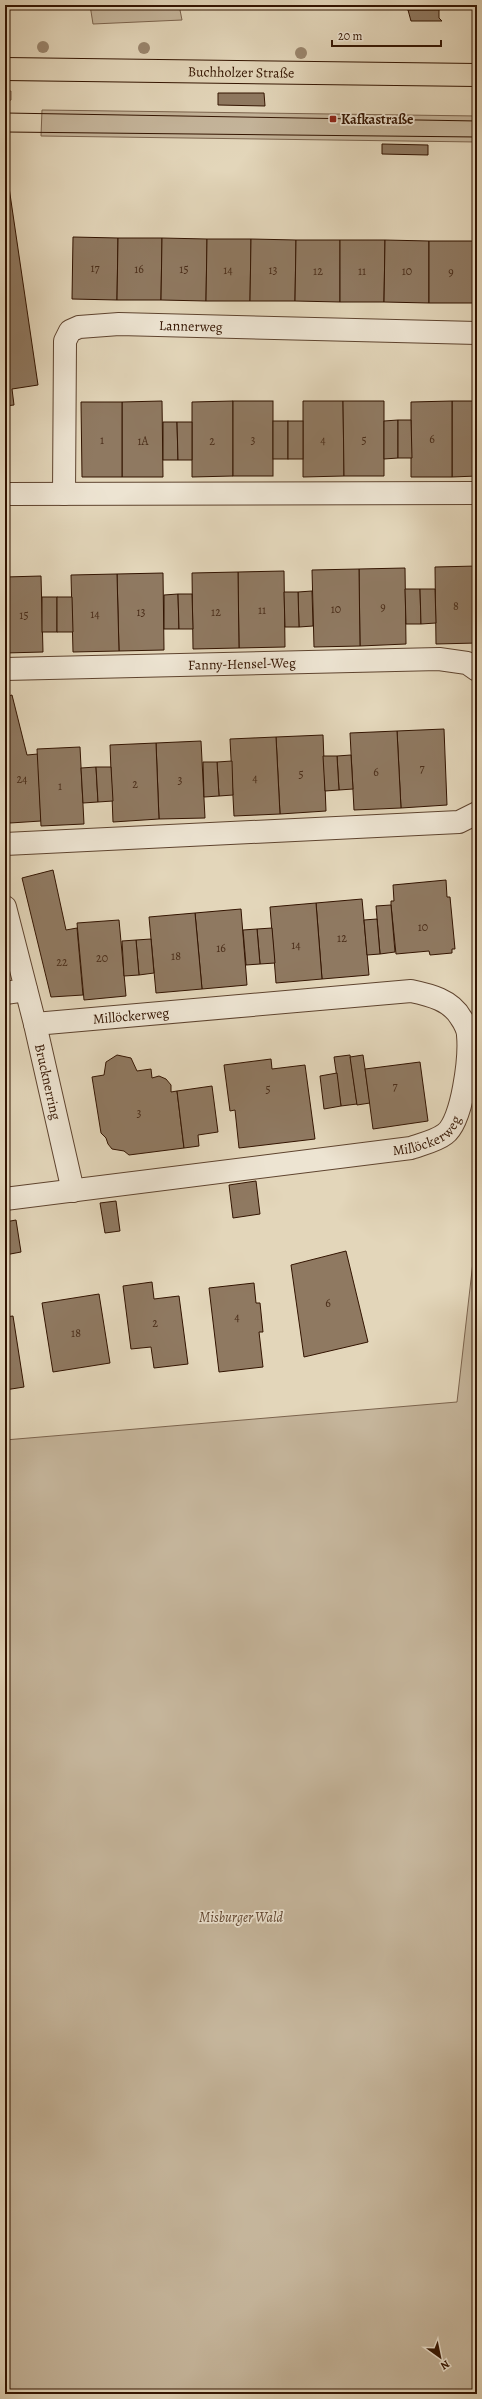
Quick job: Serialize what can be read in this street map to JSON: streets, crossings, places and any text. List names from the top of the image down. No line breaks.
{"streets":{"main road":["Buchholzer Straße"],"street":["Lannerweg","Fanny-Hensel-Weg","Millöckerweg","Brucknerring"]},"crossings":[["Millöckerweg","Brucknerring"]],"parks":["Misburger Wald"],"places":{"transit":["Kafkastraße"]},"house_numbers":["17","16","15","14","13","12","11","10","9","6","1","3","4","5","1A","2","8","9","10","11","13","12","14","15","7","6","5","4","24","3","2","1","10","12","14","16","18","20","22","7","5","3","6","4","2","18"],"scale_bar":"20 m","north":"bottom right"}
